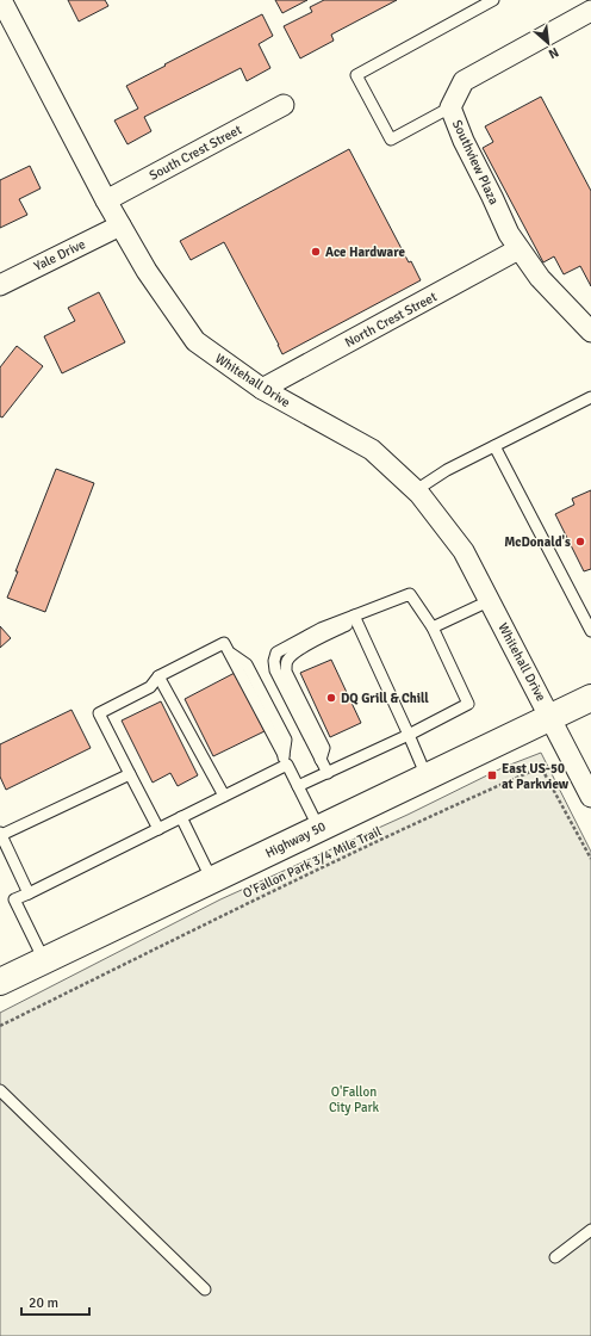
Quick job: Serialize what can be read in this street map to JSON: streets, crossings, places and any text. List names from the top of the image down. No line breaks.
{"streets":{"main road":["Highway 50"],"street":["South Crest Street","Southview Plaza","Yale Drive","North Crest Street","Whitehall Drive"],"path":["O'Fallon Park 3/4 Mile Trail"]},"crossings":[["South Crest Street","Whitehall Drive"],["Southview Plaza","North Crest Street"],["Yale Drive","Whitehall Drive"],["North Crest Street","Whitehall Drive"],["Whitehall Drive","Highway 50"]],"parks":["O'Fallon City Park"],"places":{"other":["Ace Hardware","McDonald's","DQ Grill & Chill"],"transit":["East US-50 at Parkview"]},"scale_bar":"20 m","north":"bottom right"}
